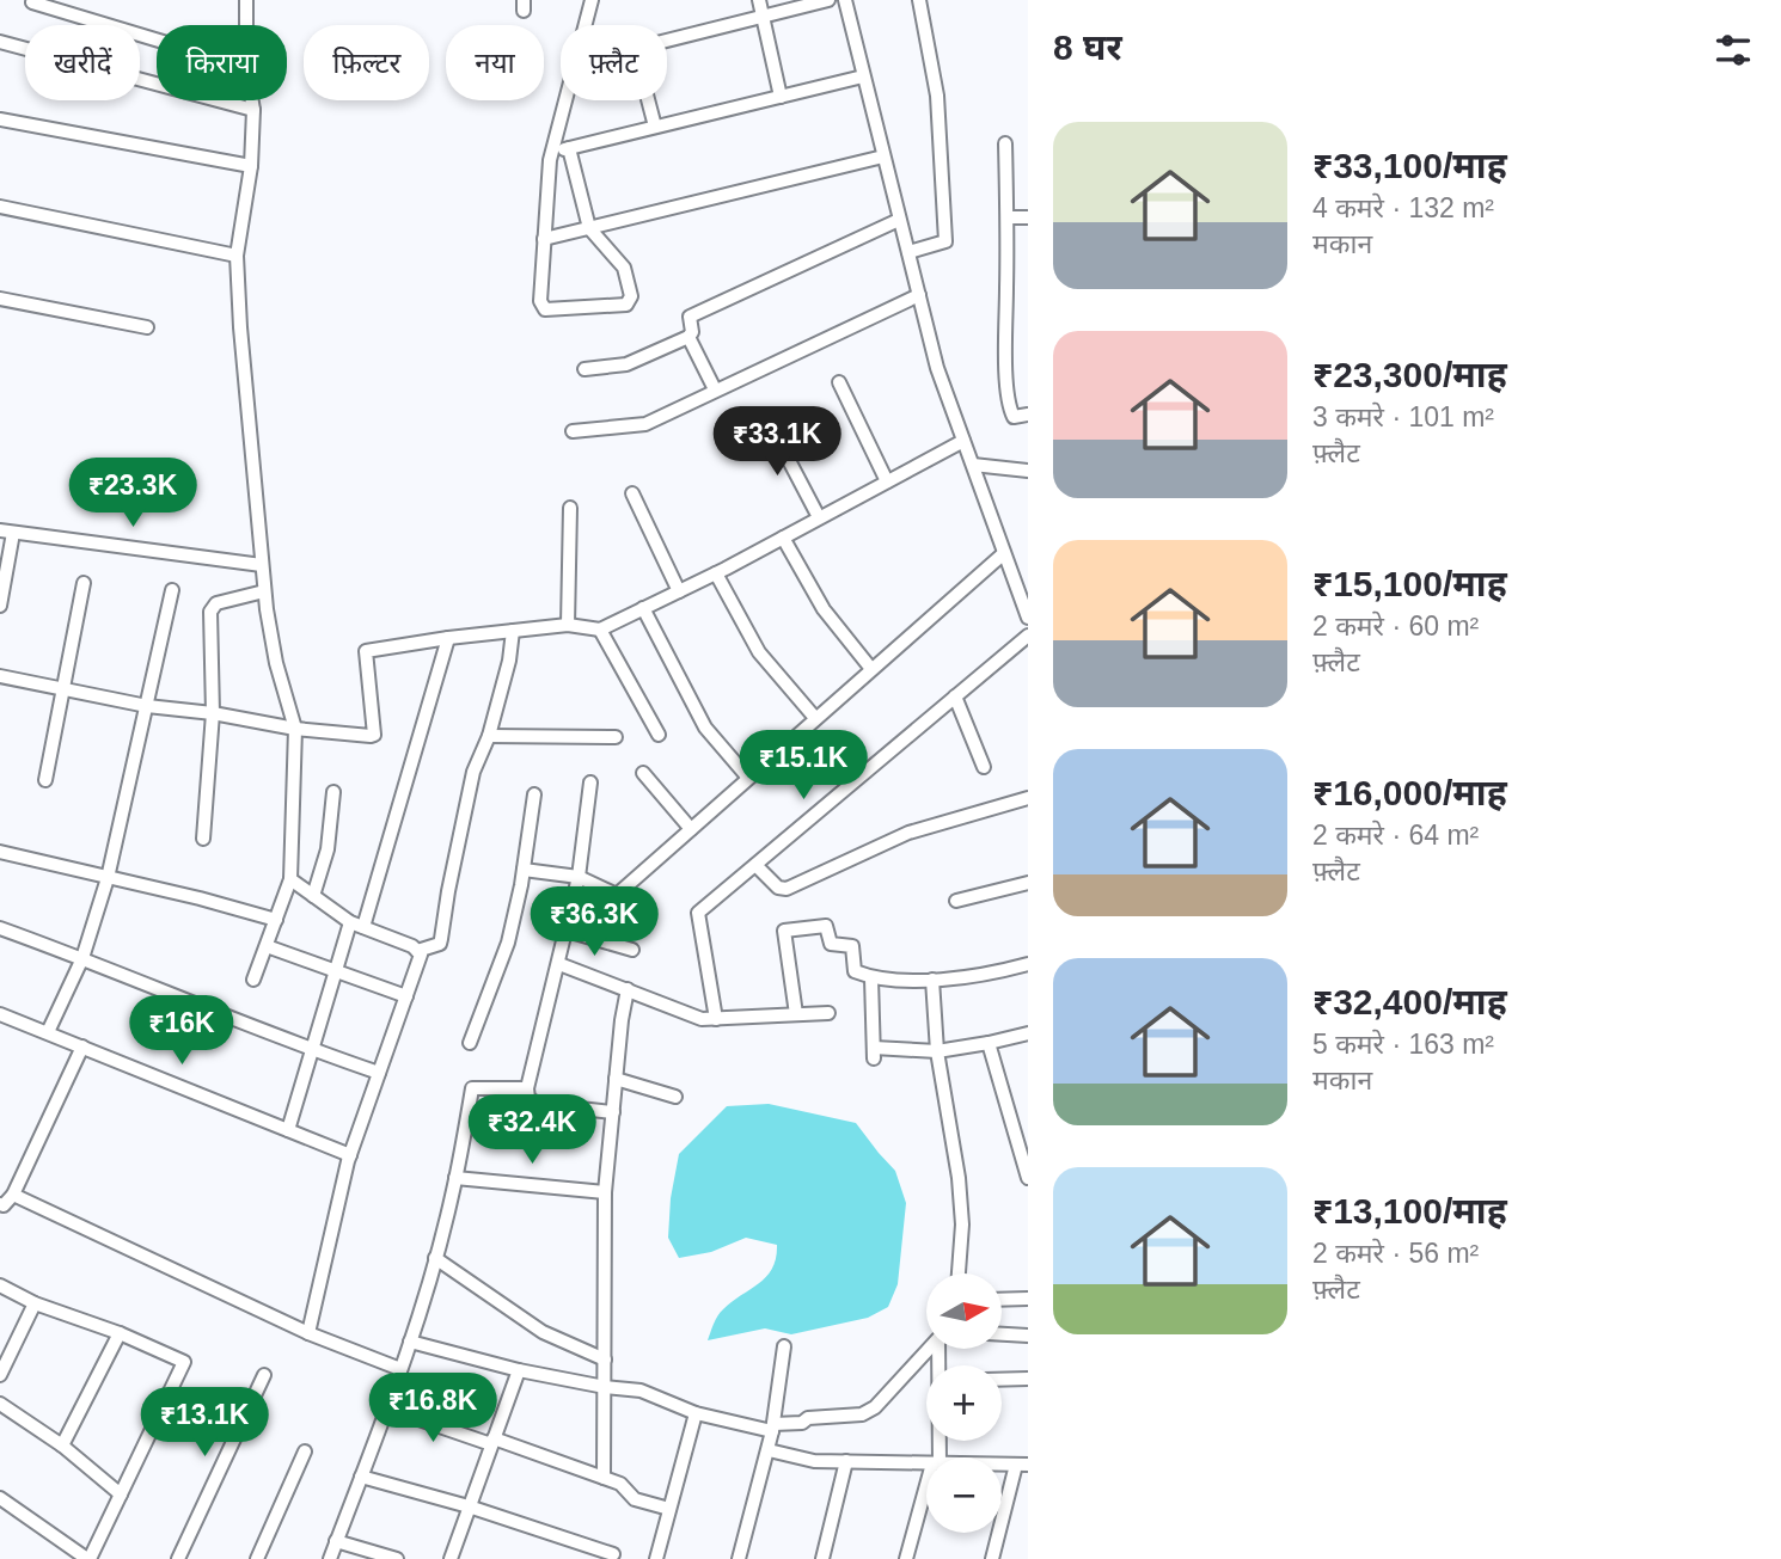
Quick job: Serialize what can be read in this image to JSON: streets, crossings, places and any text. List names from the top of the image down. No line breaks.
{"north":"right","page":{"heading":"8 घर","chip":["खरीदें","किराया","फ़िल्टर","नया","फ़्लैट"],"list":[{"name":"₹33,100/माह","note":"4 कमरे · 132 m² · मकान"},{"name":"₹23,300/माह","note":"3 कमरे · 101 m² · फ़्लैट"},{"name":"₹15,100/माह","note":"2 कमरे · 60 m² · फ़्लैट"},{"name":"₹16,000/माह","note":"2 कमरे · 64 m² · फ़्लैट"},{"name":"₹32,400/माह","note":"5 कमरे · 163 m² · मकान"},{"name":"₹13,100/माह","note":"2 कमरे · 56 m² · फ़्लैट"}],"price":["₹33.1K","₹23.3K","₹15.1K","₹36.3K","₹16K","₹32.4K","₹16.8K","₹13.1K"],"map_buttons":["+","−"]}}
